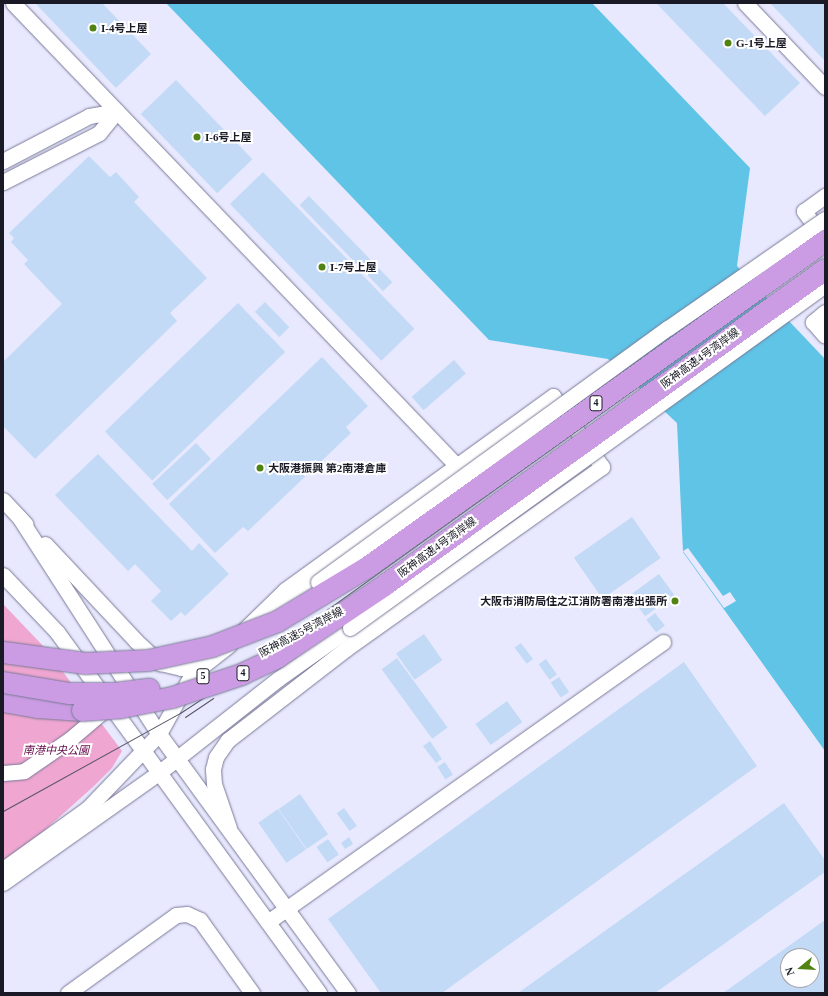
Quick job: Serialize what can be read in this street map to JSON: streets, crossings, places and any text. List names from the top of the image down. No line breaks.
{"streets":{"highway":["阪神高速4号湾岸線","4","阪神高速5号湾岸線","5"]},"crossings":[["阪神高速4号湾岸線","阪神高速5号湾岸線"],["4","阪神高速5号湾岸線"]],"parks":["南港中央公園"],"places":["I-4号上屋","G-1号上屋","I-6号上屋","I-7号上屋","大阪港振興 第2南港倉庫","大阪市消防局住之江消防署南港出張所"],"north":"left"}
